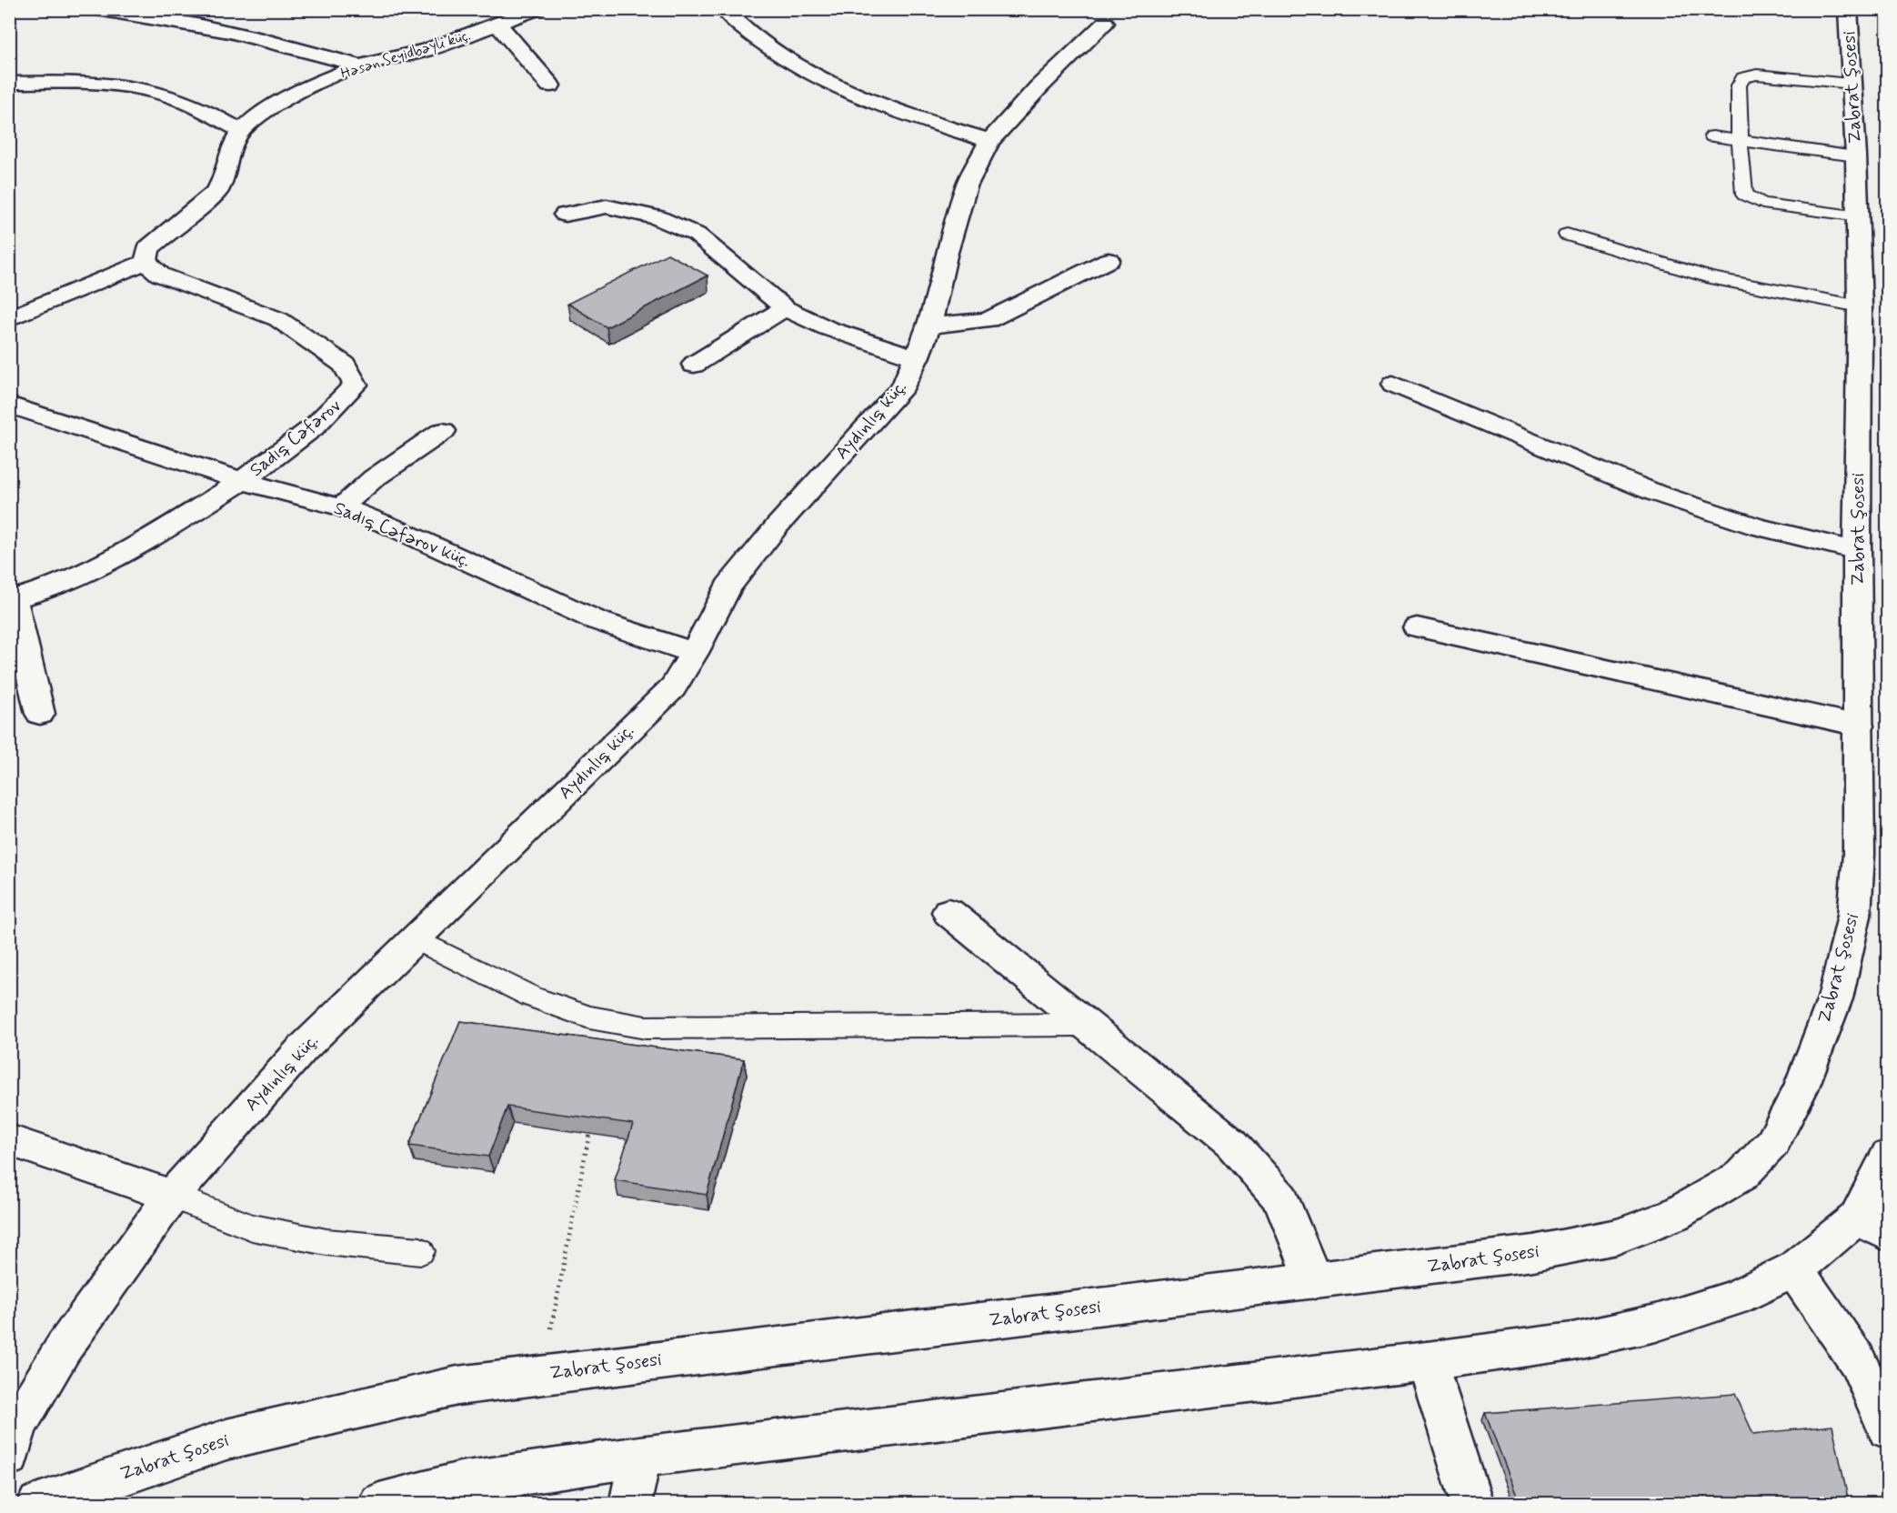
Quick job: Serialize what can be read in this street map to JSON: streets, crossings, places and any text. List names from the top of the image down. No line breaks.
{"streets":{"street":["Həsən Seyidbəyli küç.","Zabrat şosesi","Aydınlıq küç.","Sadıq Cəfərov","Sadıq Cəfərov küç."]},"crossings":[["Həsən Seyidbəyli küç.","Sadıq Cəfərov"],["Aydınlıq küç.","Sadıq Cəfərov küç."],["Sadıq Cəfərov","Sadıq Cəfərov küç."]]}
